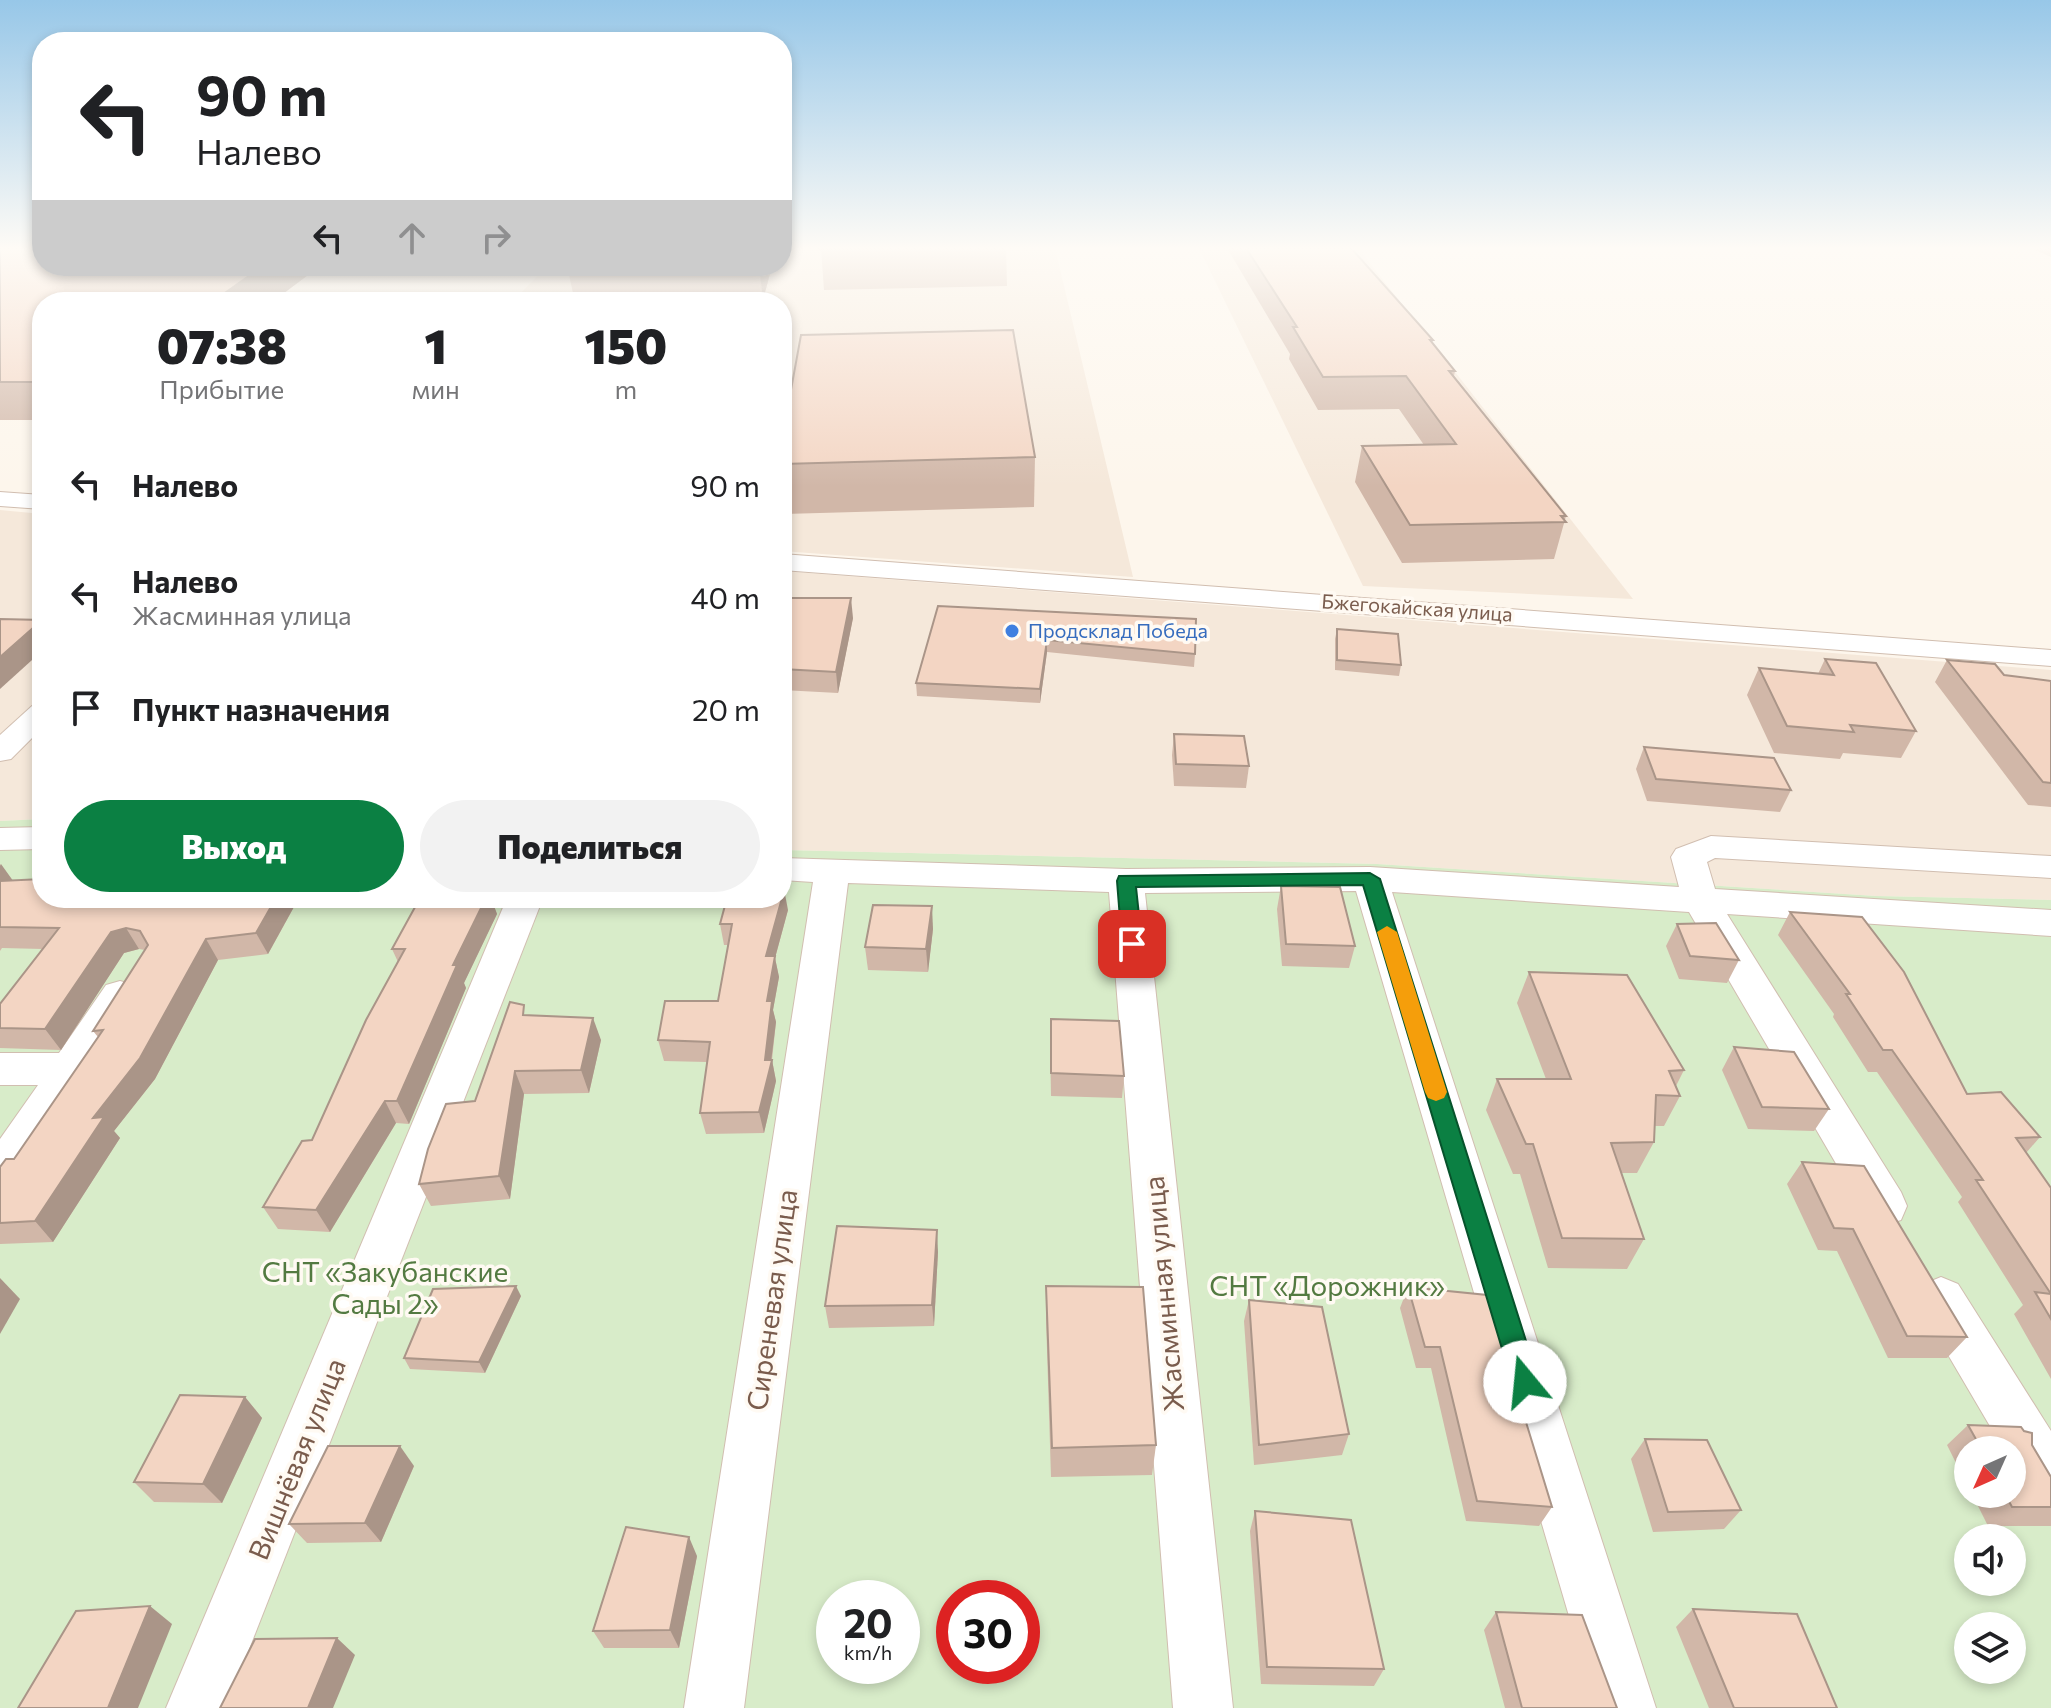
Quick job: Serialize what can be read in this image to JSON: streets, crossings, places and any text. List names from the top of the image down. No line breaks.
{"streets":{"street":["Бжегокайская улица","Жасминная улица","Сиреневая улица","Вишнёвая улица"]},"parks":["СНТ «Закубанские Сады 2»","СНТ «Дорожник»"],"places":["Продсклад Победа"],"north":"bottom left","page":{"turn":["90 m","Налево"],"eta":["07:38","Прибытие","1","мин","150","m"],"list":[{"name":"Налево","value":"90 m"},{"name":"Налево","note":"Жасминная улица","value":"40 m"},{"name":"Пункт назначения","value":"20 m"}],"buttons":["Выход","Поделиться"],"speed":"20 km/h","limit":"30"}}
